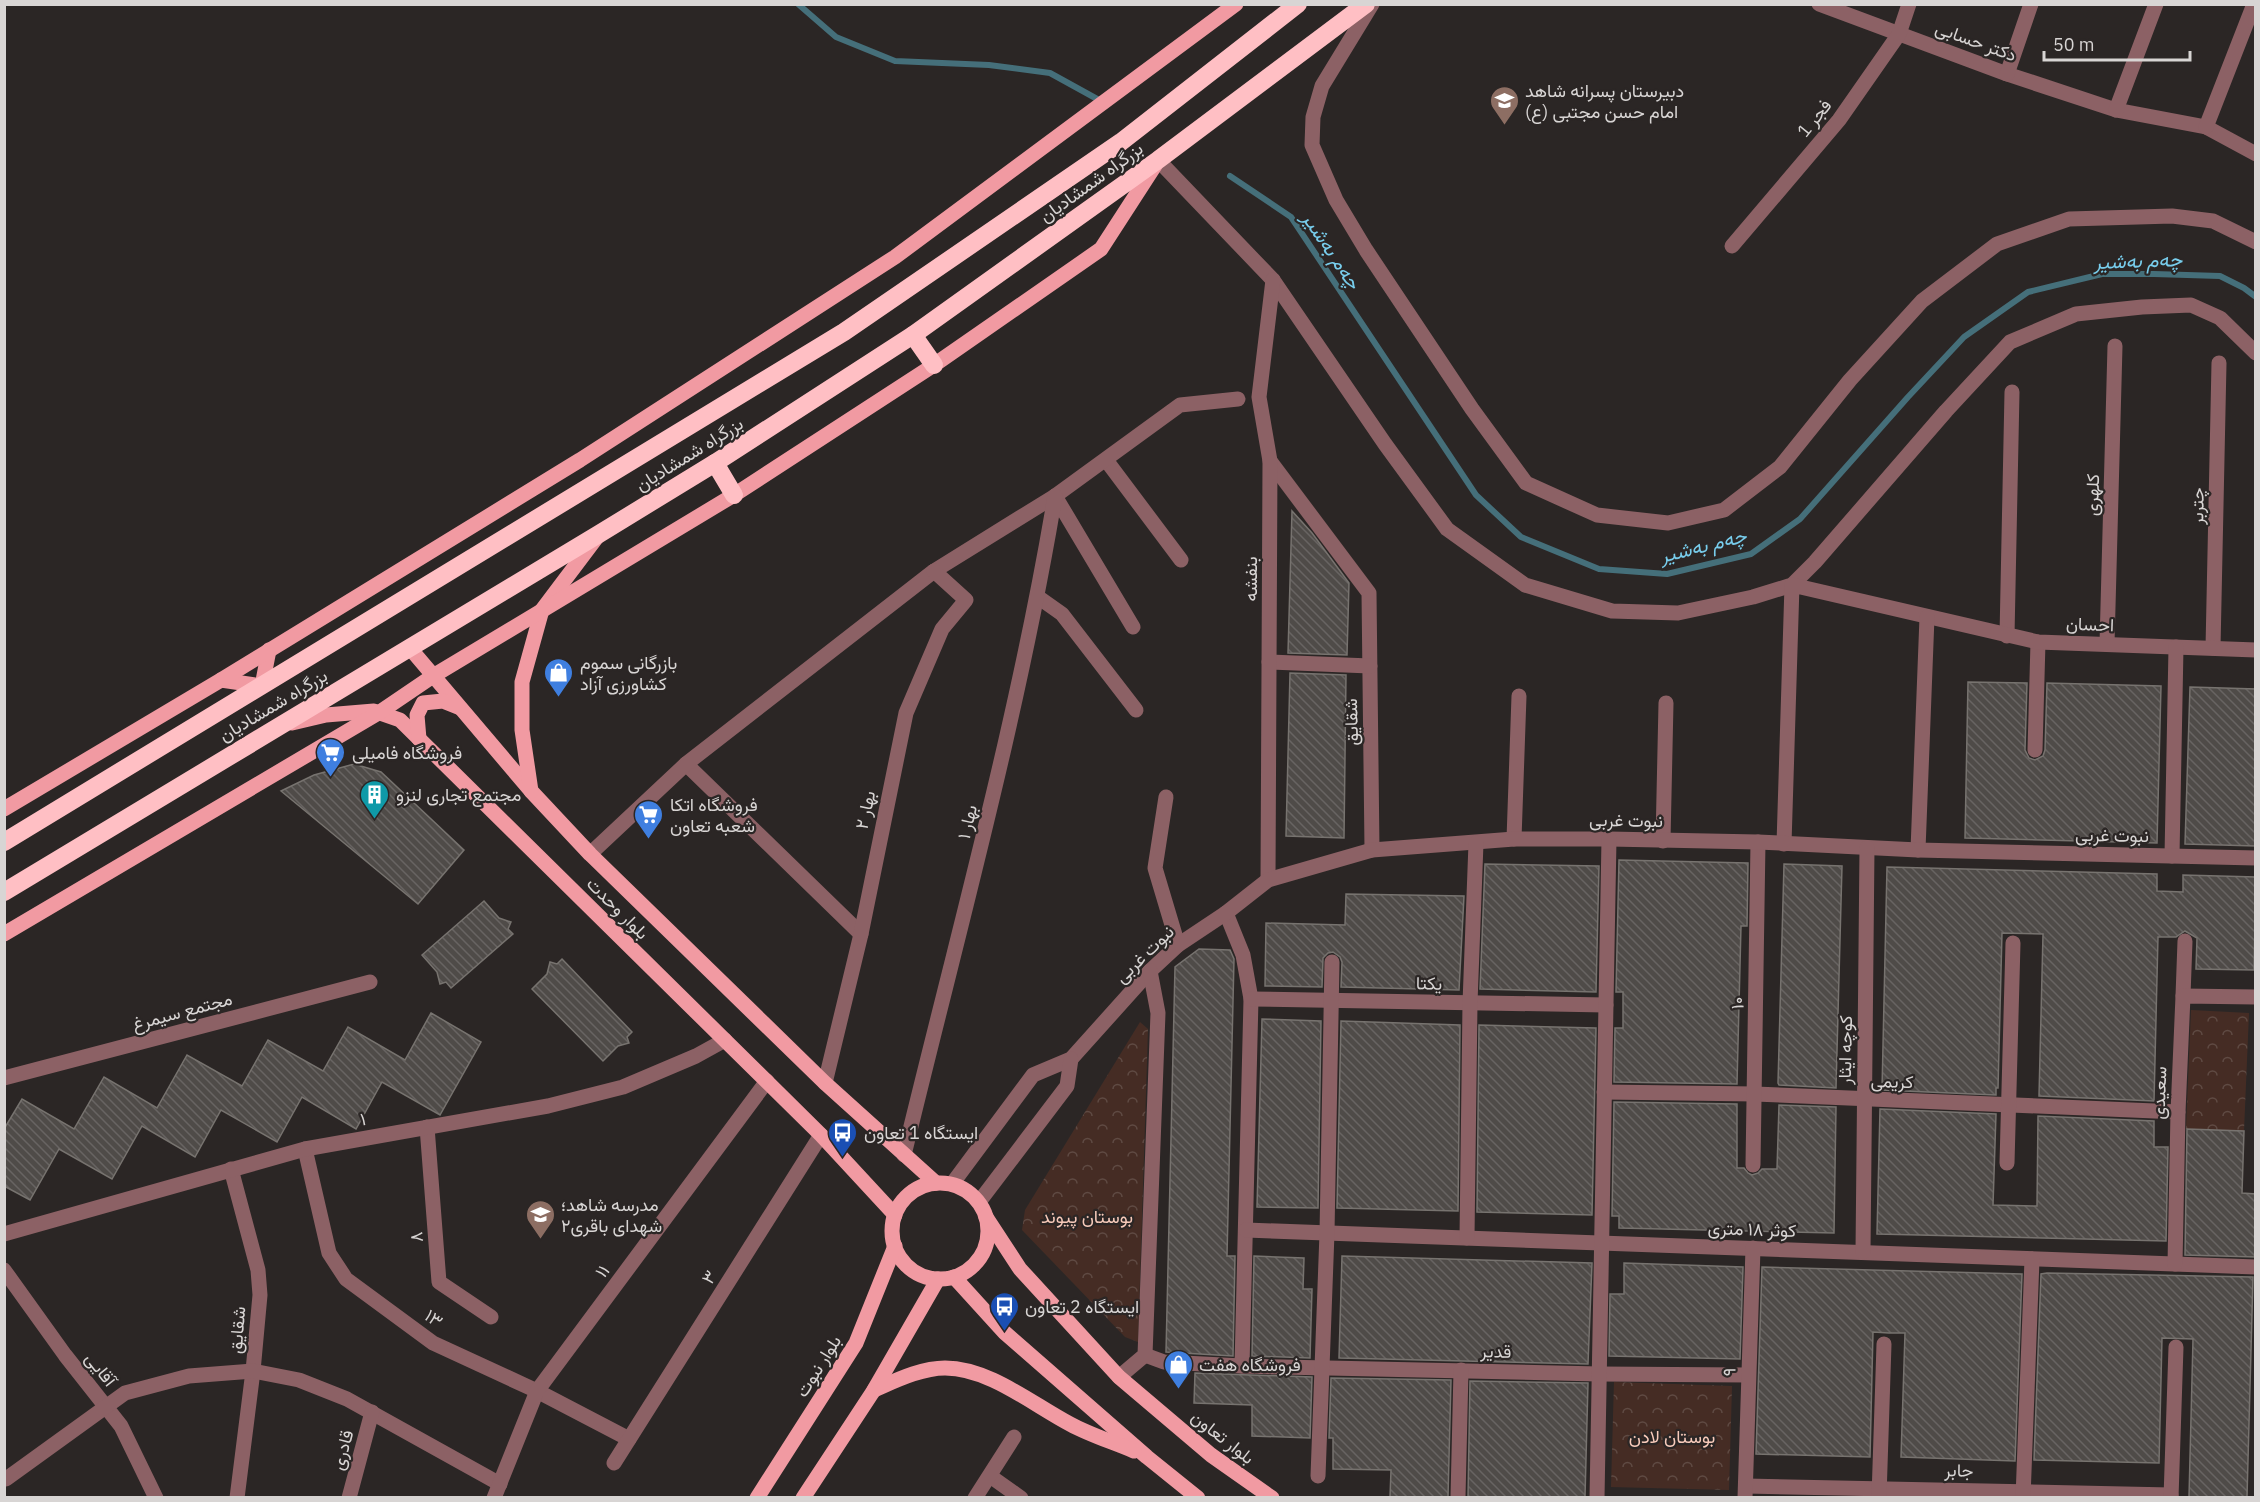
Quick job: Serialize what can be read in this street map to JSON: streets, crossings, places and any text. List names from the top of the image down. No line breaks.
{"streets":{"highway":["بزرگراه شمشادیان"],"main road":["بلوار وحدت","بلوار نبوت","بلوار تعاون"],"street":["دکتر حسابی","فجر 1","کلهری","چتربر","بنفشه","احسان","شقایق","بهار ۲","نبوت غربی","بهار ۱","یکتا","۱۰","مجتمع سیمرغ","کوچه ایثار","کریمی","سعیدی","۱","کوثر ۱۸ متری","۸","۱۱","۳","۱۳","قدیر","آقایی","۹","قادری","جابر"]},"crossings":[["دکتر حسابی","فجر 1"],["بزرگراه شمشادیان","بلوار وحدت"],["کلهری","احسان"],["چتربر","احسان"],["بنفشه","شقایق"],["بنفشه","نبوت غربی"],["شقایق","نبوت غربی"],["شقایق","۱"],["بهار ۲","بلوار وحدت"],["نبوت غربی","بلوار وحدت"],["نبوت غربی","۱۰"],["نبوت غربی","کوچه ایثار"],["نبوت غربی","بلوار نبوت"],["نبوت غربی","بلوار تعاون"],["بهار ۱","بلوار وحدت"],["بلوار وحدت","۱"],["بلوار وحدت","۱۱"],["بلوار وحدت","۳"],["بلوار وحدت","بلوار نبوت"],["بلوار وحدت","بلوار تعاون"],["۱۰","کریمی"],["کوچه ایثار","کریمی"],["کوچه ایثار","کوثر ۱۸ متری"],["کریمی","سعیدی"],["سعیدی","کوثر ۱۸ متری"],["۱","۸"],["۱","۱۳"],["کوثر ۱۸ متری","۹"],["۱۱","۱۳"],["۳","۱۳"],["قدیر","۹"],["بلوار نبوت","بلوار تعاون"],["۹","جابر"]],"water":["چەم بەشیر"],"parks":["بوستان پیوند","بوستان لادن"],"places":{"school or university":["دبیرستان پسرانه شاهد امام حسن مجتبی (ع)","مدرسه شاهد؛ شهدای باقری۲"],"shop":["بازرگانی سموم کشاورزی آزاد","فروشگاه هفت"],"supermarket":["فروشگاه فامیلی","فروشگاه اتکا شعبه تعاون"],"building":["مجتمع تجاری لنزو"],"bus stop":["ایستگاه 1 تعاون","ایستگاه 2 تعاون"]},"scale_bar":"50 m"}
